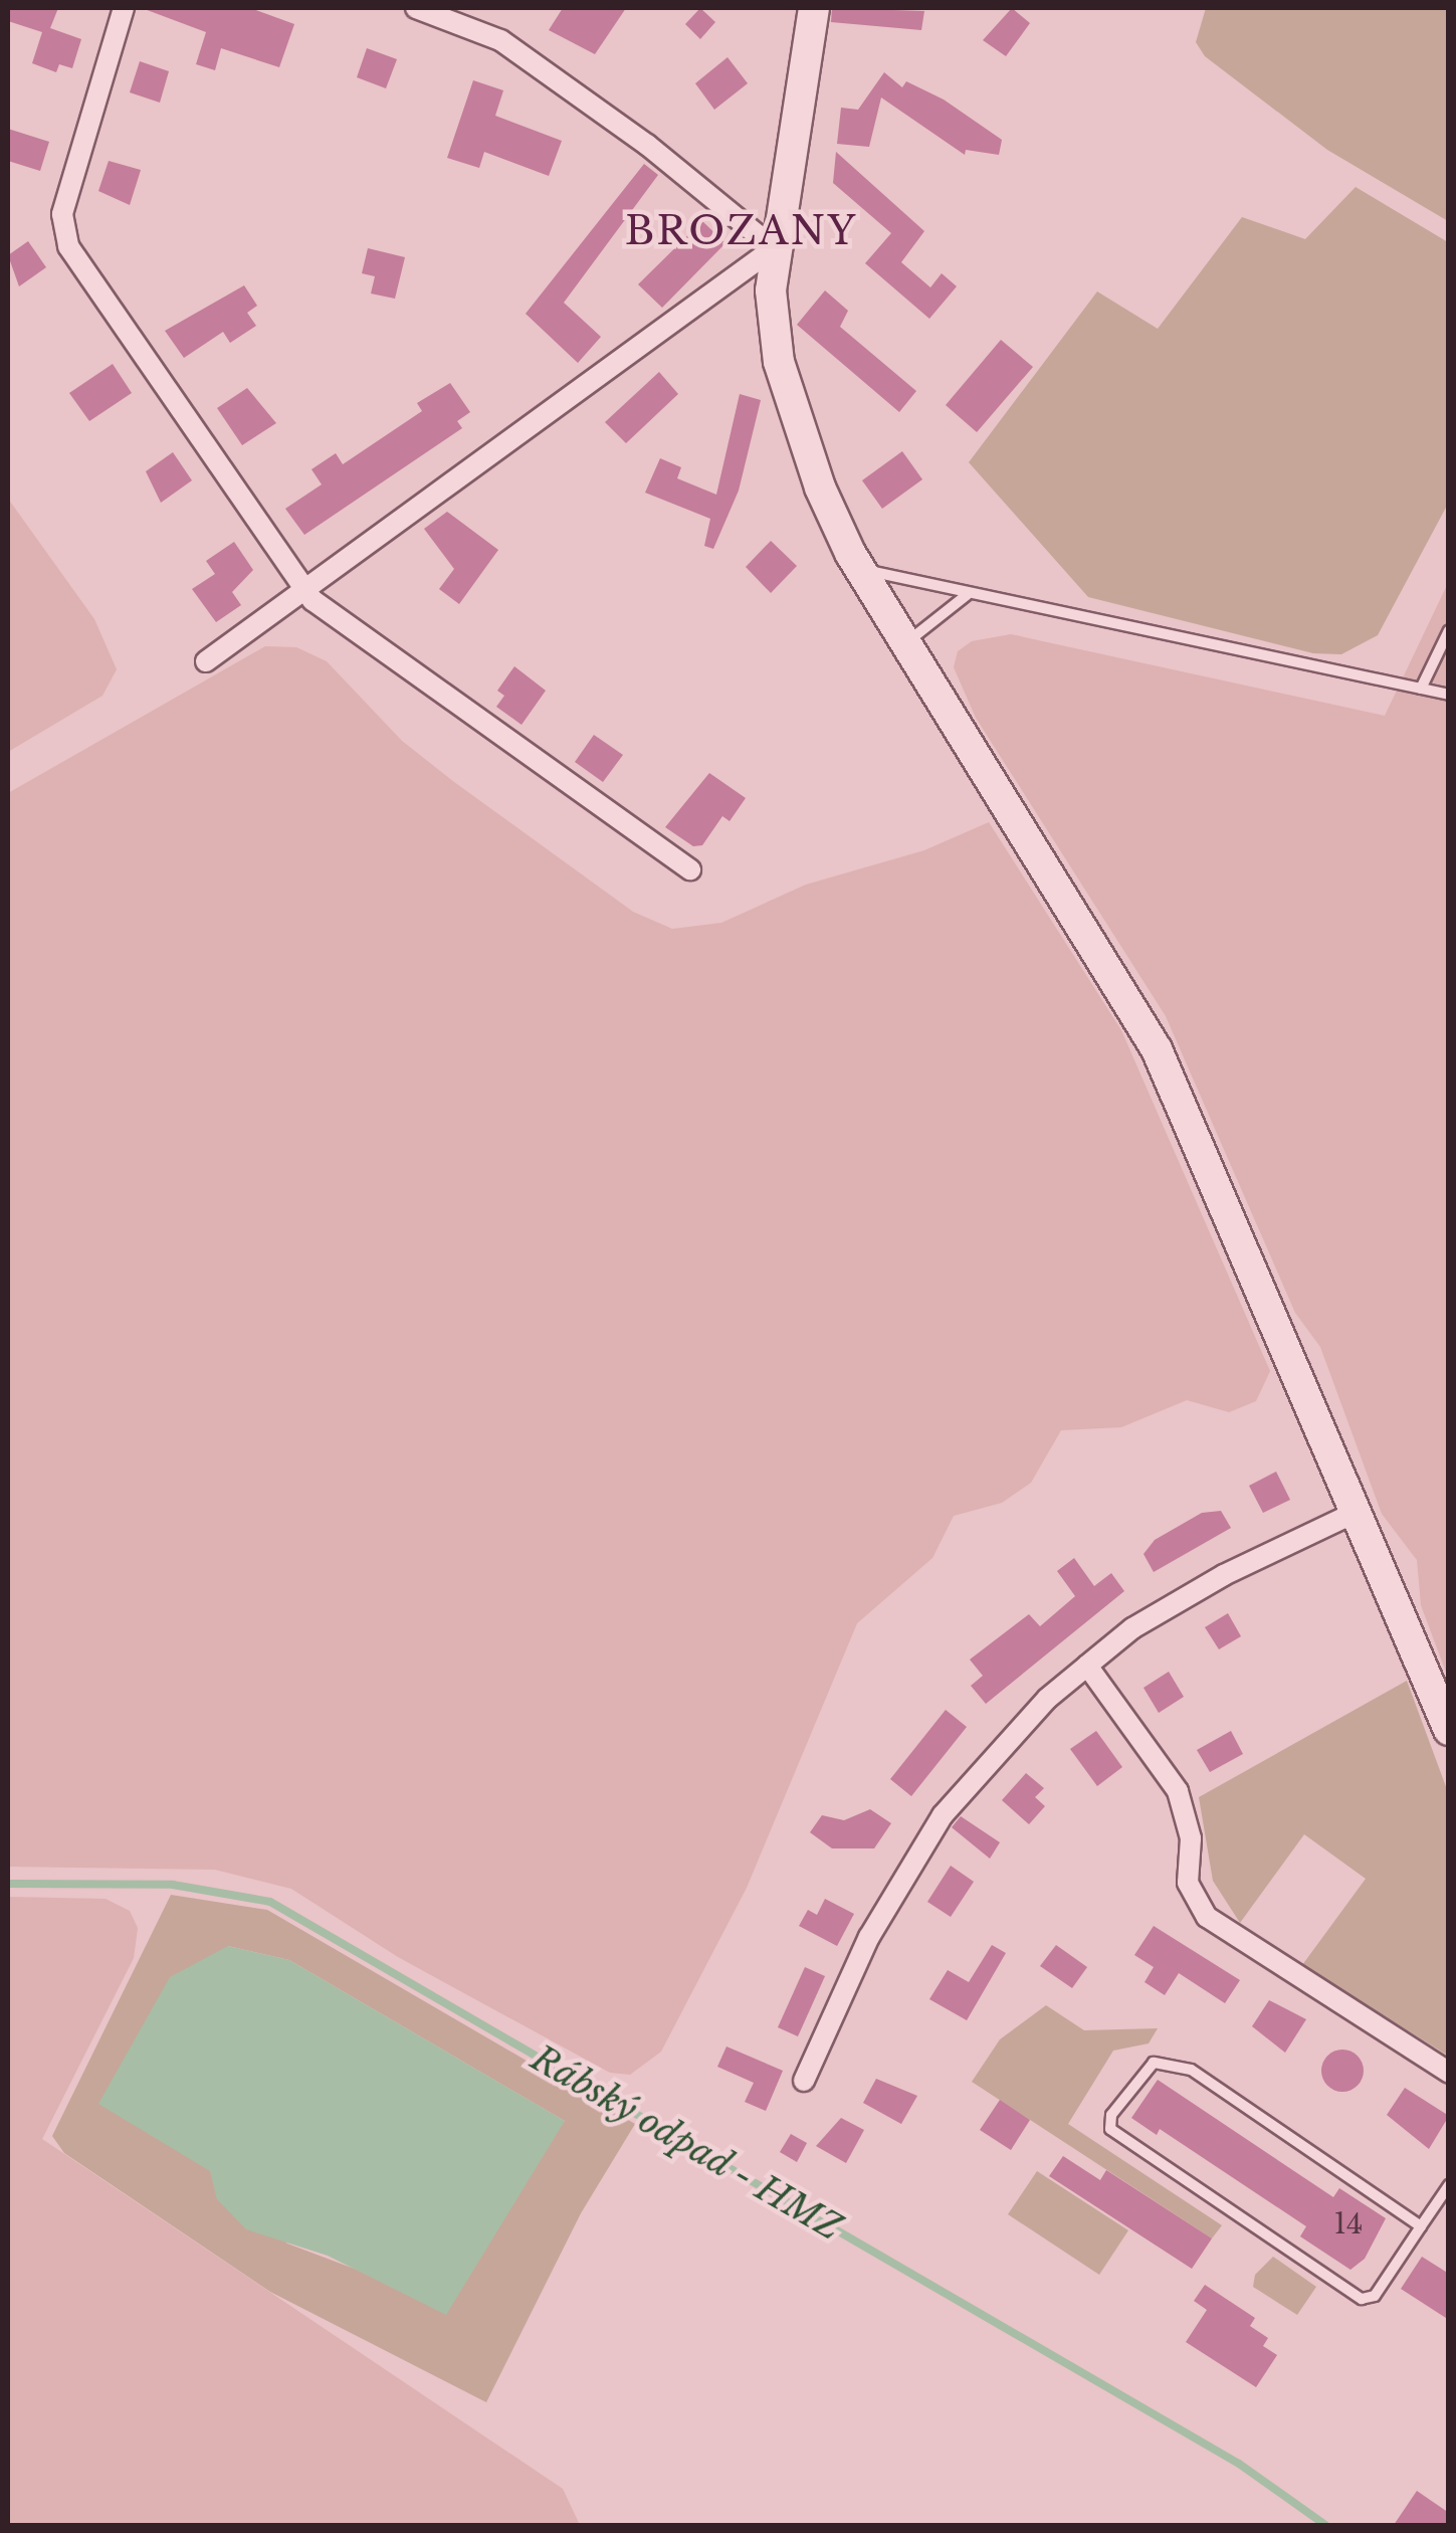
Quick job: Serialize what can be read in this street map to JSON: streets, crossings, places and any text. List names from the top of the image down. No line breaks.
{"districts":["BROZANY"],"water":["Rábský odpad - HMZ"],"house_numbers":["14"]}
